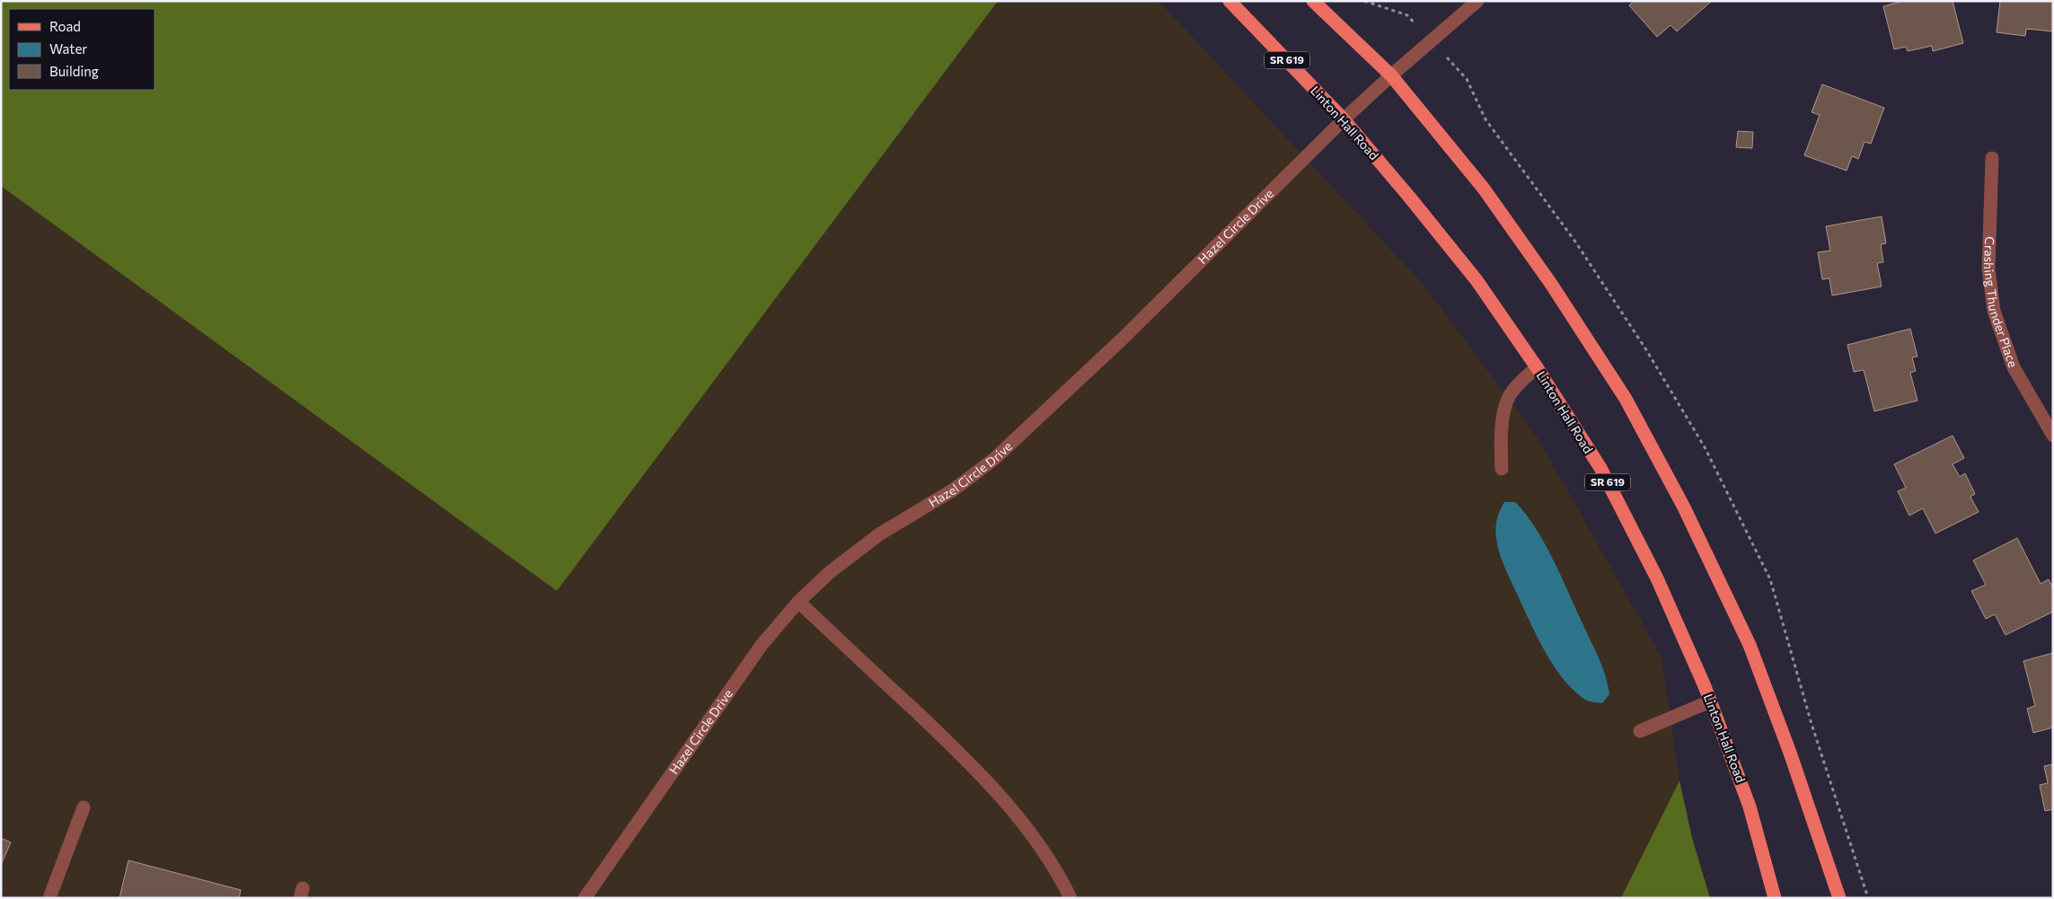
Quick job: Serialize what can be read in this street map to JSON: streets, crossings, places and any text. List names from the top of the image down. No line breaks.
{"streets":{"main road":["SR 619","Linton Hall Road"],"street":["Hazel Circle Drive","Crashing Thunder Place"]},"crossings":[["Linton Hall Road","Hazel Circle Drive"]],"legend":["Road","Water","Building"]}
